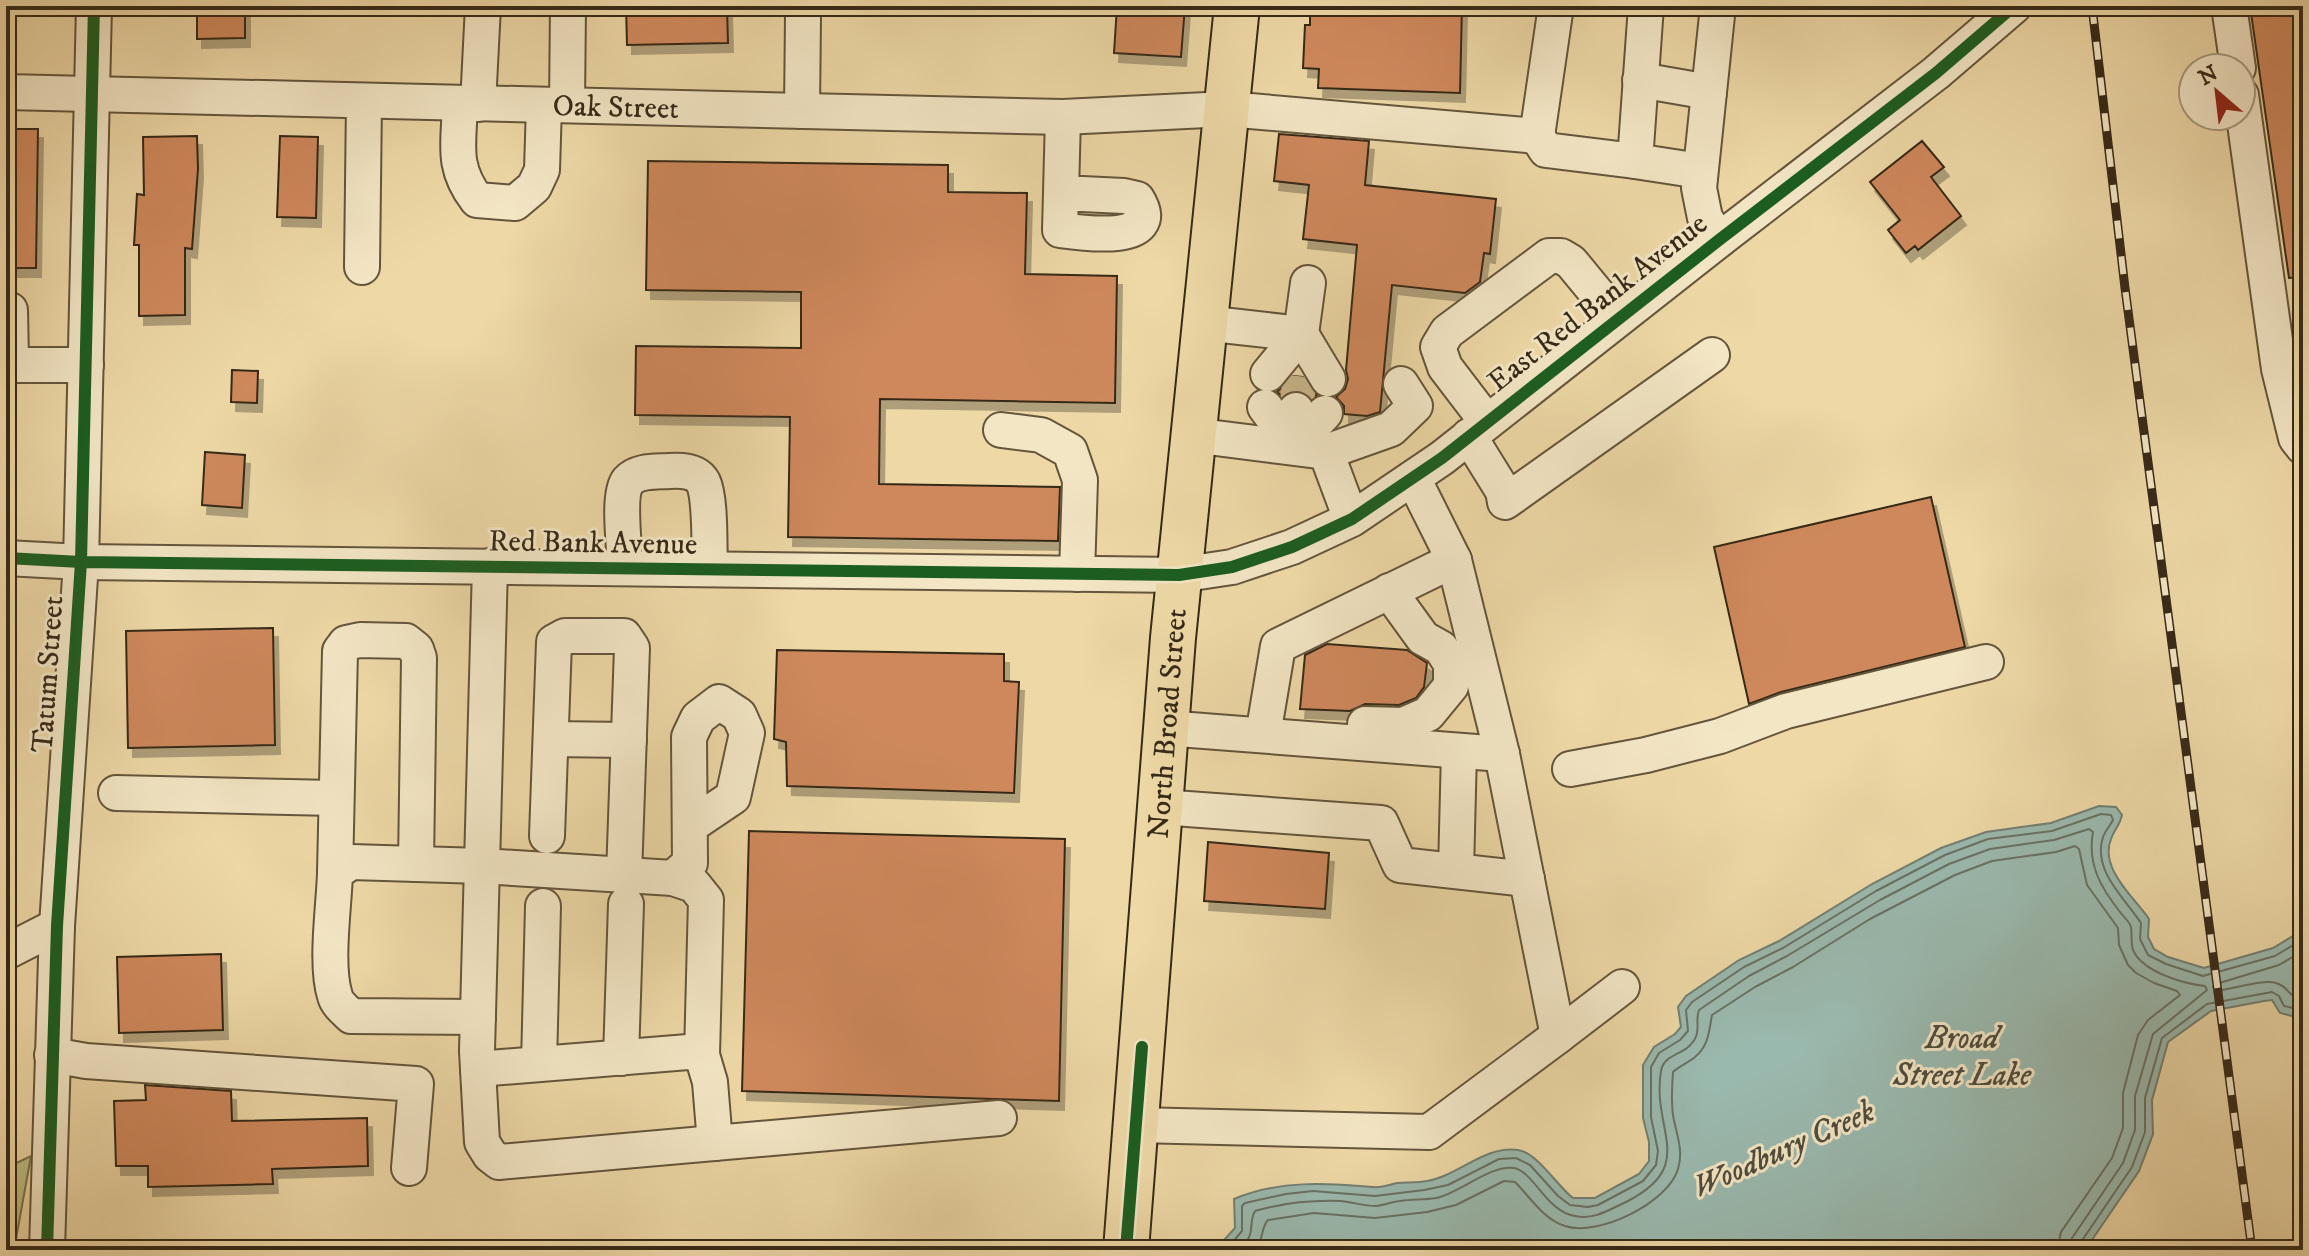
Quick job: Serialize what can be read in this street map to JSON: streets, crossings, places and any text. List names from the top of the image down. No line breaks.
{"streets":{"main road":["North Broad Street"],"street":["Oak Street","East Red Bank Avenue","Red Bank Avenue","Tatum Street"]},"crossings":[["Oak Street","Tatum Street"],["Oak Street","North Broad Street"],["East Red Bank Avenue","Red Bank Avenue"],["East Red Bank Avenue","North Broad Street"],["Red Bank Avenue","Tatum Street"],["Red Bank Avenue","North Broad Street"]],"water":["Broad Street Lake","Woodbury Creek"],"north":"top left"}
